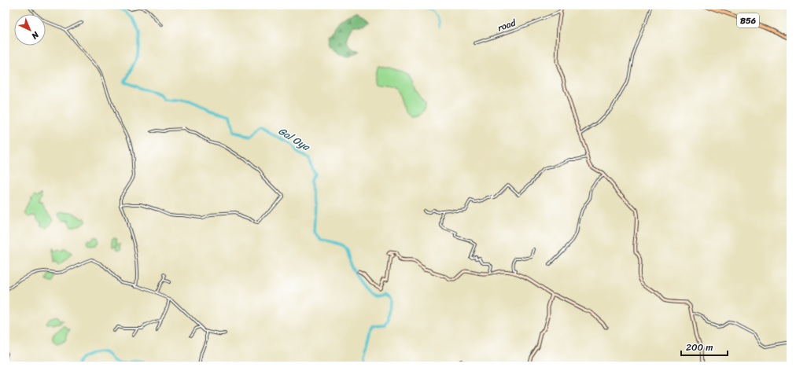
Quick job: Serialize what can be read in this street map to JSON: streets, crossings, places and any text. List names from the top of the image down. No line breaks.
{"streets":{"main road":["B56"],"street":["road"]},"water":["Gal Oya"],"scale_bar":"200 m","north":"bottom right"}
